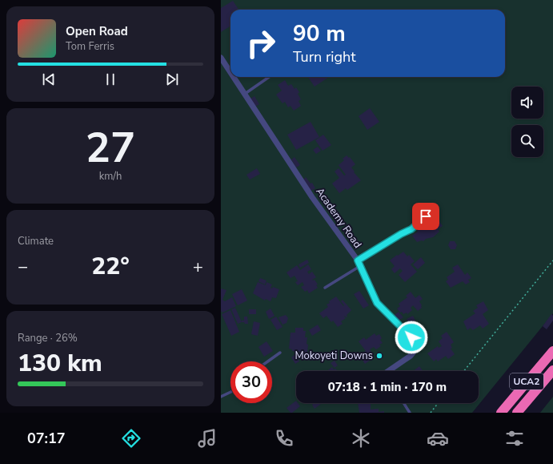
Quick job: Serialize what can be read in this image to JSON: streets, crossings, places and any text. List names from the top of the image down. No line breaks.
{"streets":{"highway":["UCA2"],"street":["Academy Road"]},"places":["Mokoyeti Downs"],"page":{"turn":["90 m","Turn right"],"song":["Open Road","Tom Ferris"],"tile":[["27","km/h"],"Climate",["Range · 26%","130 km"]],"heat":["−","22°","+"],"limit":"30","trip":"07:18 · 1 min · 170 m","tabs":"07:17"}}
